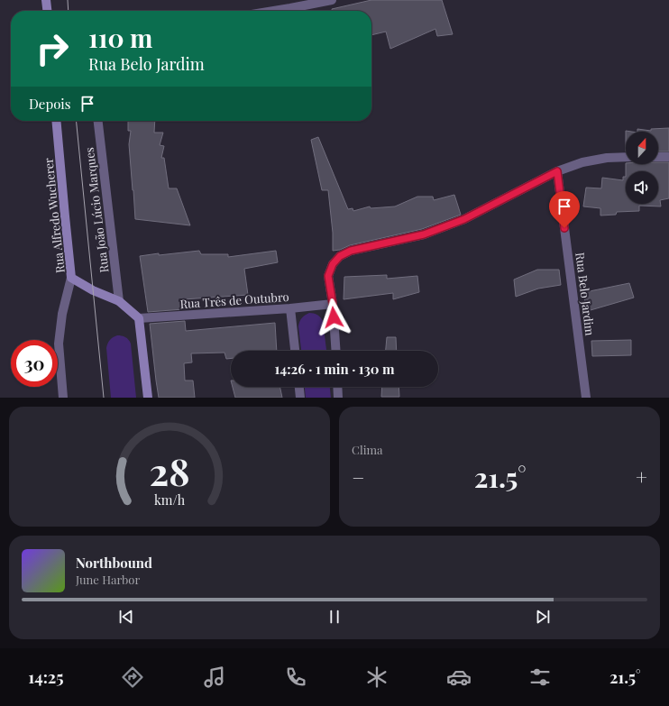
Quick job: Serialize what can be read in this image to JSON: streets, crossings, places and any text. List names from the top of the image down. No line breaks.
{"streets":{"main road":["Rua Alfredo Wucherer"],"street":["Rua João Lúcio Marques","Rua Belo Jardim","Rua Três de Outubro"]},"crossings":[["Rua João Lúcio Marques","Rua Alfredo Wucherer"],["Rua Alfredo Wucherer","Rua Três de Outubro"]],"north":"top","page":{"turn":["110 m","Rua Belo Jardim"],"then":"Depois","limit":"30","trip":"14:26 · 1 min · 130 m","tile":"Clima","heat":["−","21.5°","+"],"song":["Northbound","June Harbor"],"tabs":["14:25","21.5°"],"gauge":["28","km/h"]}}
